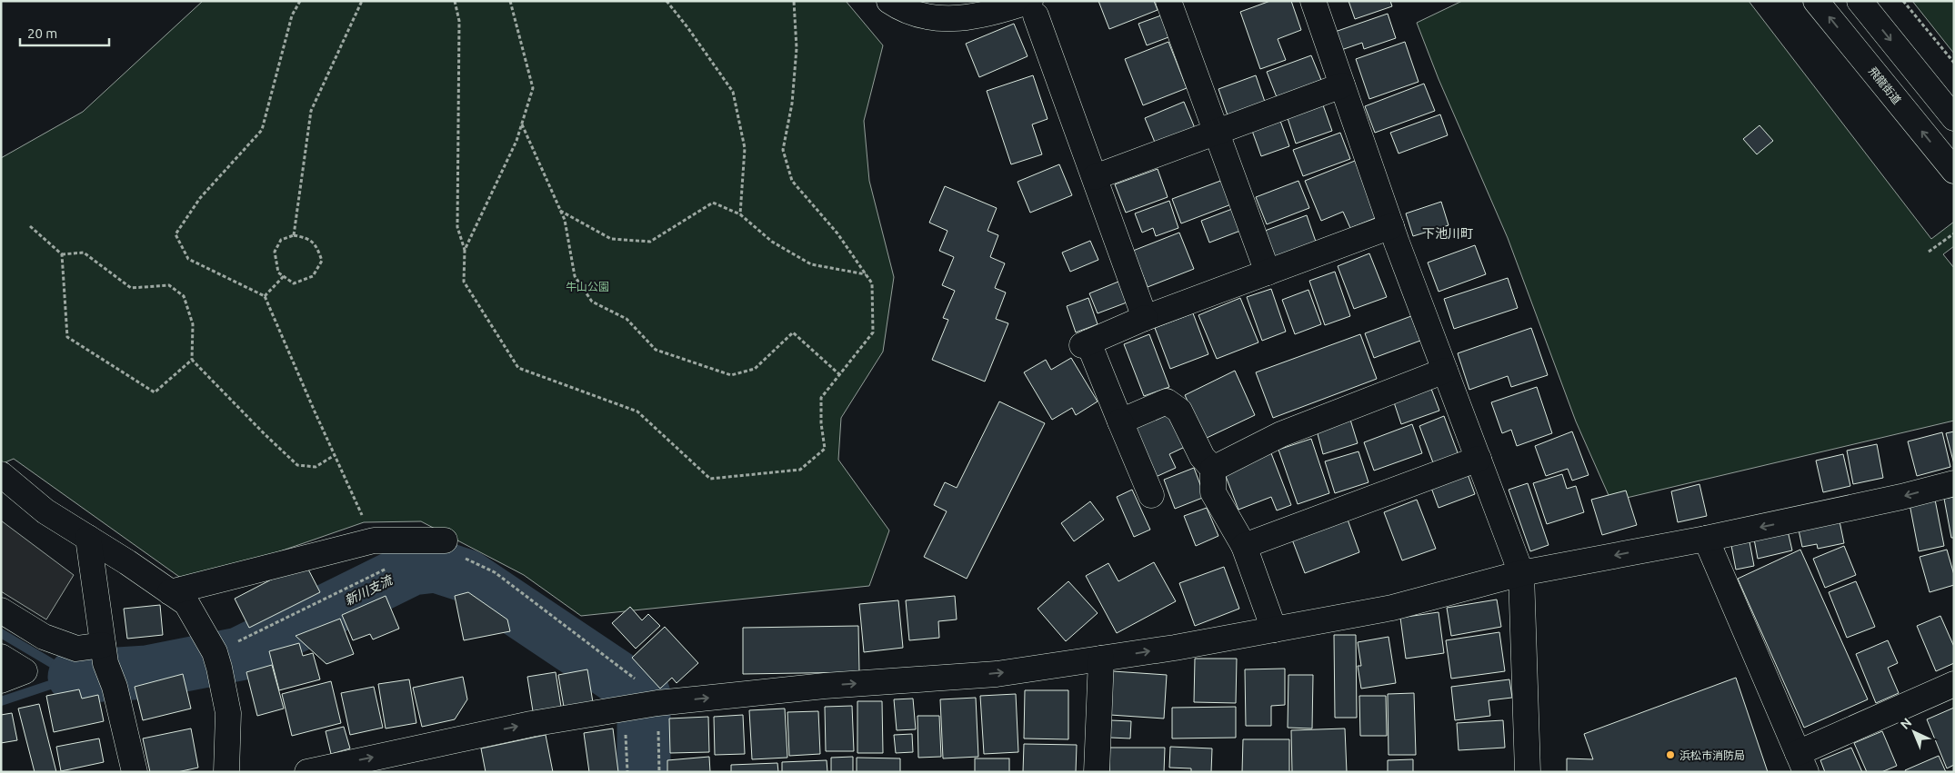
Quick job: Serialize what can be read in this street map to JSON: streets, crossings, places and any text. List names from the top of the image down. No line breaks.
{"streets":{"main road":["飛龍街道"]},"districts":["下池川町"],"water":["新川支流"],"parks":["牛山公園"],"places":["浜松市消防局"],"scale_bar":"20 m","north":"top left"}
